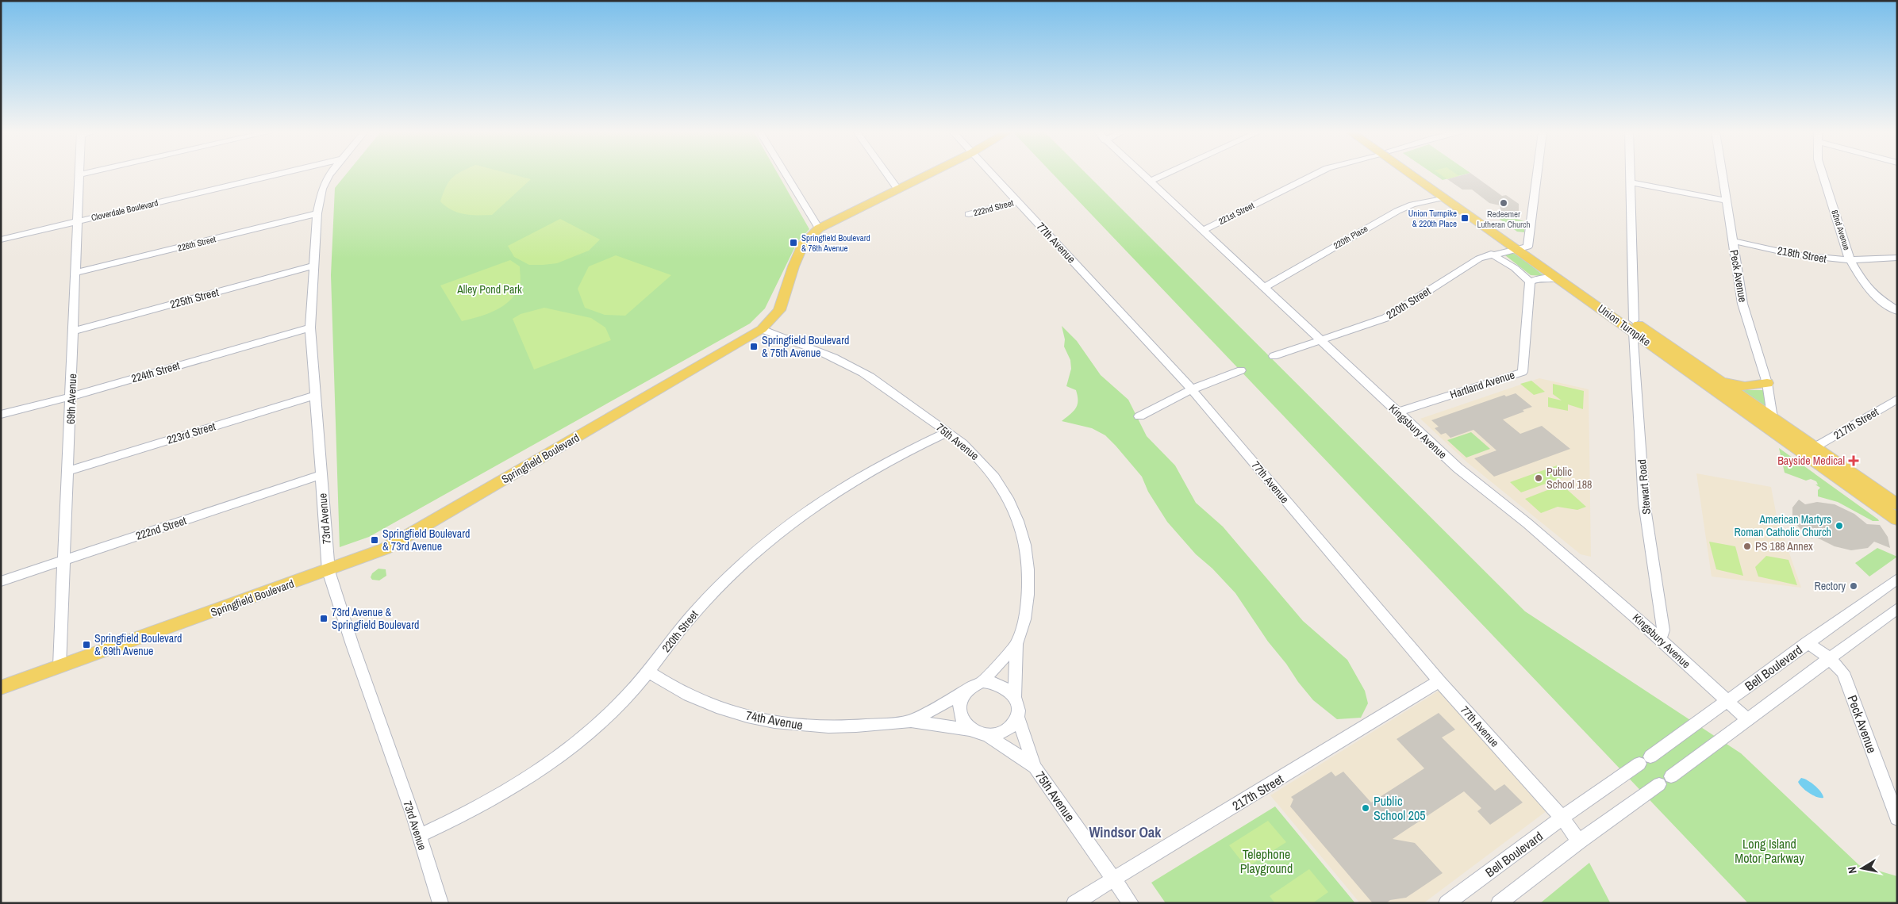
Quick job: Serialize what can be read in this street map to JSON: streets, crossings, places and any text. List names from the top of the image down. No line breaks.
{"streets":{"main road":["Union Turnpike","Springfield Boulevard"],"street":["222nd Street","Cloverdale Boulevard","221st Street","82nd Avenue","220th Place","77th Avenue","226th Street","218th Street","Peck Avenue","225th Street","220th Street","224th Street","Hartland Avenue","69th Avenue","217th Street","Kingsbury Avenue","223rd Street","75th Avenue","Stewart Road","73rd Avenue","Bell Boulevard","74th Avenue"]},"crossings":[["222nd Street","77th Avenue"],["222nd Street","69th Avenue"],["222nd Street","73rd Avenue"],["Cloverdale Boulevard","69th Avenue"],["221st Street","Kingsbury Avenue"],["82nd Avenue","218th Street"],["220th Place","Union Turnpike"],["220th Place","Kingsbury Avenue"],["77th Avenue","217th Street"],["77th Avenue","Bell Boulevard"],["226th Street","69th Avenue"],["226th Street","73rd Avenue"],["218th Street","Peck Avenue"],["Peck Avenue","Union Turnpike"],["Peck Avenue","Bell Boulevard"],["225th Street","69th Avenue"],["225th Street","73rd Avenue"],["220th Street","Union Turnpike"],["220th Street","Kingsbury Avenue"],["220th Street","75th Avenue"],["220th Street","73rd Avenue"],["220th Street","74th Avenue"],["Union Turnpike","217th Street"],["Union Turnpike","Stewart Road"],["224th Street","69th Avenue"],["224th Street","73rd Avenue"],["Hartland Avenue","Kingsbury Avenue"],["69th Avenue","223rd Street"],["69th Avenue","Springfield Boulevard"],["217th Street","75th Avenue"],["Kingsbury Avenue","Stewart Road"],["Kingsbury Avenue","Bell Boulevard"],["223rd Street","73rd Avenue"],["75th Avenue","Springfield Boulevard"],["75th Avenue","74th Avenue"],["Springfield Boulevard","73rd Avenue"]],"districts":["Windsor Oak"],"parks":["Alley Pond Park","Long Island Motor Parkway","Telephone Playground"],"places":{"other":["Redeemer Lutheran Church","Public School 188","American Martyrs Roman Catholic Church","PS 188 Annex","Rectory","Public School 205"],"transit":["Union Turnpike & 220th Place","Springfield Boulevard & 76th Avenue","Springfield Boulevard & 75th Avenue","Springfield Boulevard & 73rd Avenue","73rd Avenue & Springfield Boulevard","Springfield Boulevard & 69th Avenue"],"health":["Bayside Medical"]},"north":"left"}
